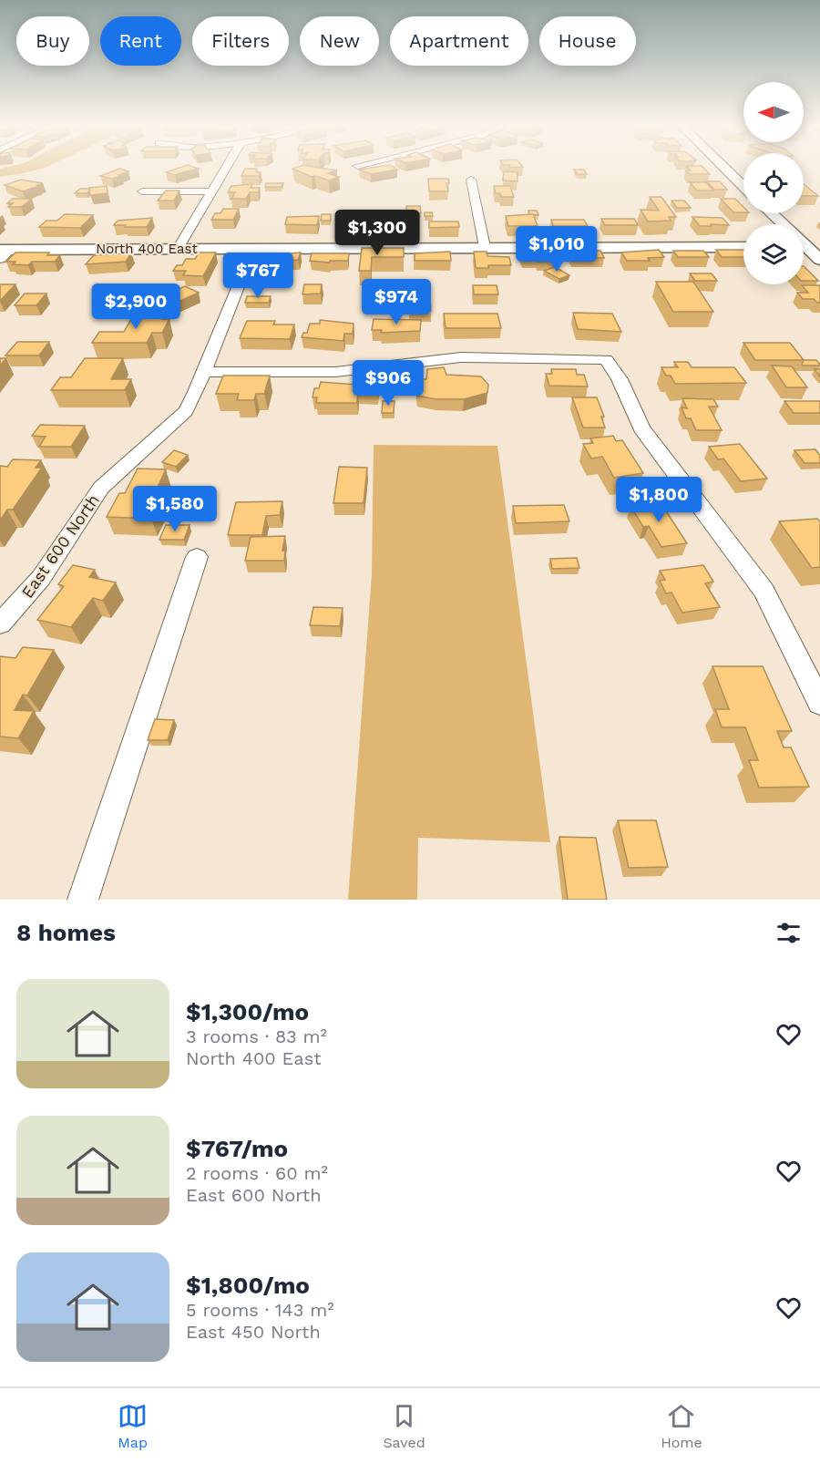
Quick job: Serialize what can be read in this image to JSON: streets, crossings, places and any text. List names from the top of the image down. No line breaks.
{"streets":{"street":["North 400 East","East 600 North"]},"crossings":[["North 400 East","East 600 North"]],"north":"left","page":{"chip":["Buy","Rent","Filters","New","Apartment","House"],"price":["$1,300","$1,010","$767","$974","$2,900","$906","$1,800","$1,580"],"heading":"8 homes","list":[{"name":"$1,300/mo","note":"3 rooms · 83 m² · North 400 East"},{"name":"$767/mo","note":"2 rooms · 60 m² · East 600 North"},{"name":"$1,800/mo","note":"5 rooms · 143 m² · East 450 North"}],"tabs":["Map","Saved","Home"]}}
